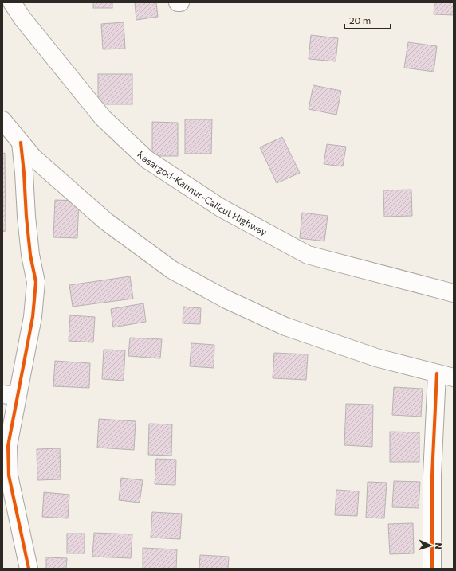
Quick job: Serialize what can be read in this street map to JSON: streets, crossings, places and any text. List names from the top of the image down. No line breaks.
{"streets":{"main road":["Kasargod-Kannur-Calicut Highway"]},"scale_bar":"20 m","north":"right"}
